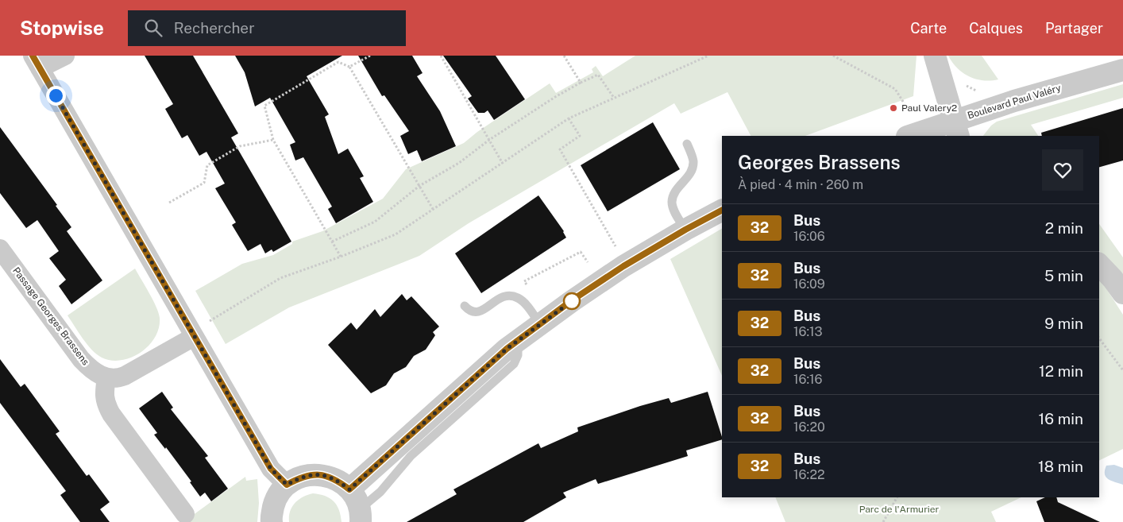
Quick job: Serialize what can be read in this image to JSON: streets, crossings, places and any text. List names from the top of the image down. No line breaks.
{"streets":{"street":["Boulevard Paul Valéry","Passage Georges Brassens"]},"parks":["Parc de l'Armurier"],"places":["Paul Valery2"],"lines":["bus line 32"],"page":{"header":"Stopwise","search":"Rechercher","nav":["Carte","Calques","Partager"],"heading":["Georges Brassens","À pied · 4 min · 260 m"],"list":[{"mark":"32","name":"Bus","note":"16:06","value":"2 min"},{"mark":"32","name":"Bus","note":"16:09","value":"5 min"},{"mark":"32","name":"Bus","note":"16:13","value":"9 min"},{"mark":"32","name":"Bus","note":"16:16","value":"12 min"},{"mark":"32","name":"Bus","note":"16:20","value":"16 min"},{"mark":"32","name":"Bus","note":"16:22","value":"18 min"}]}}
